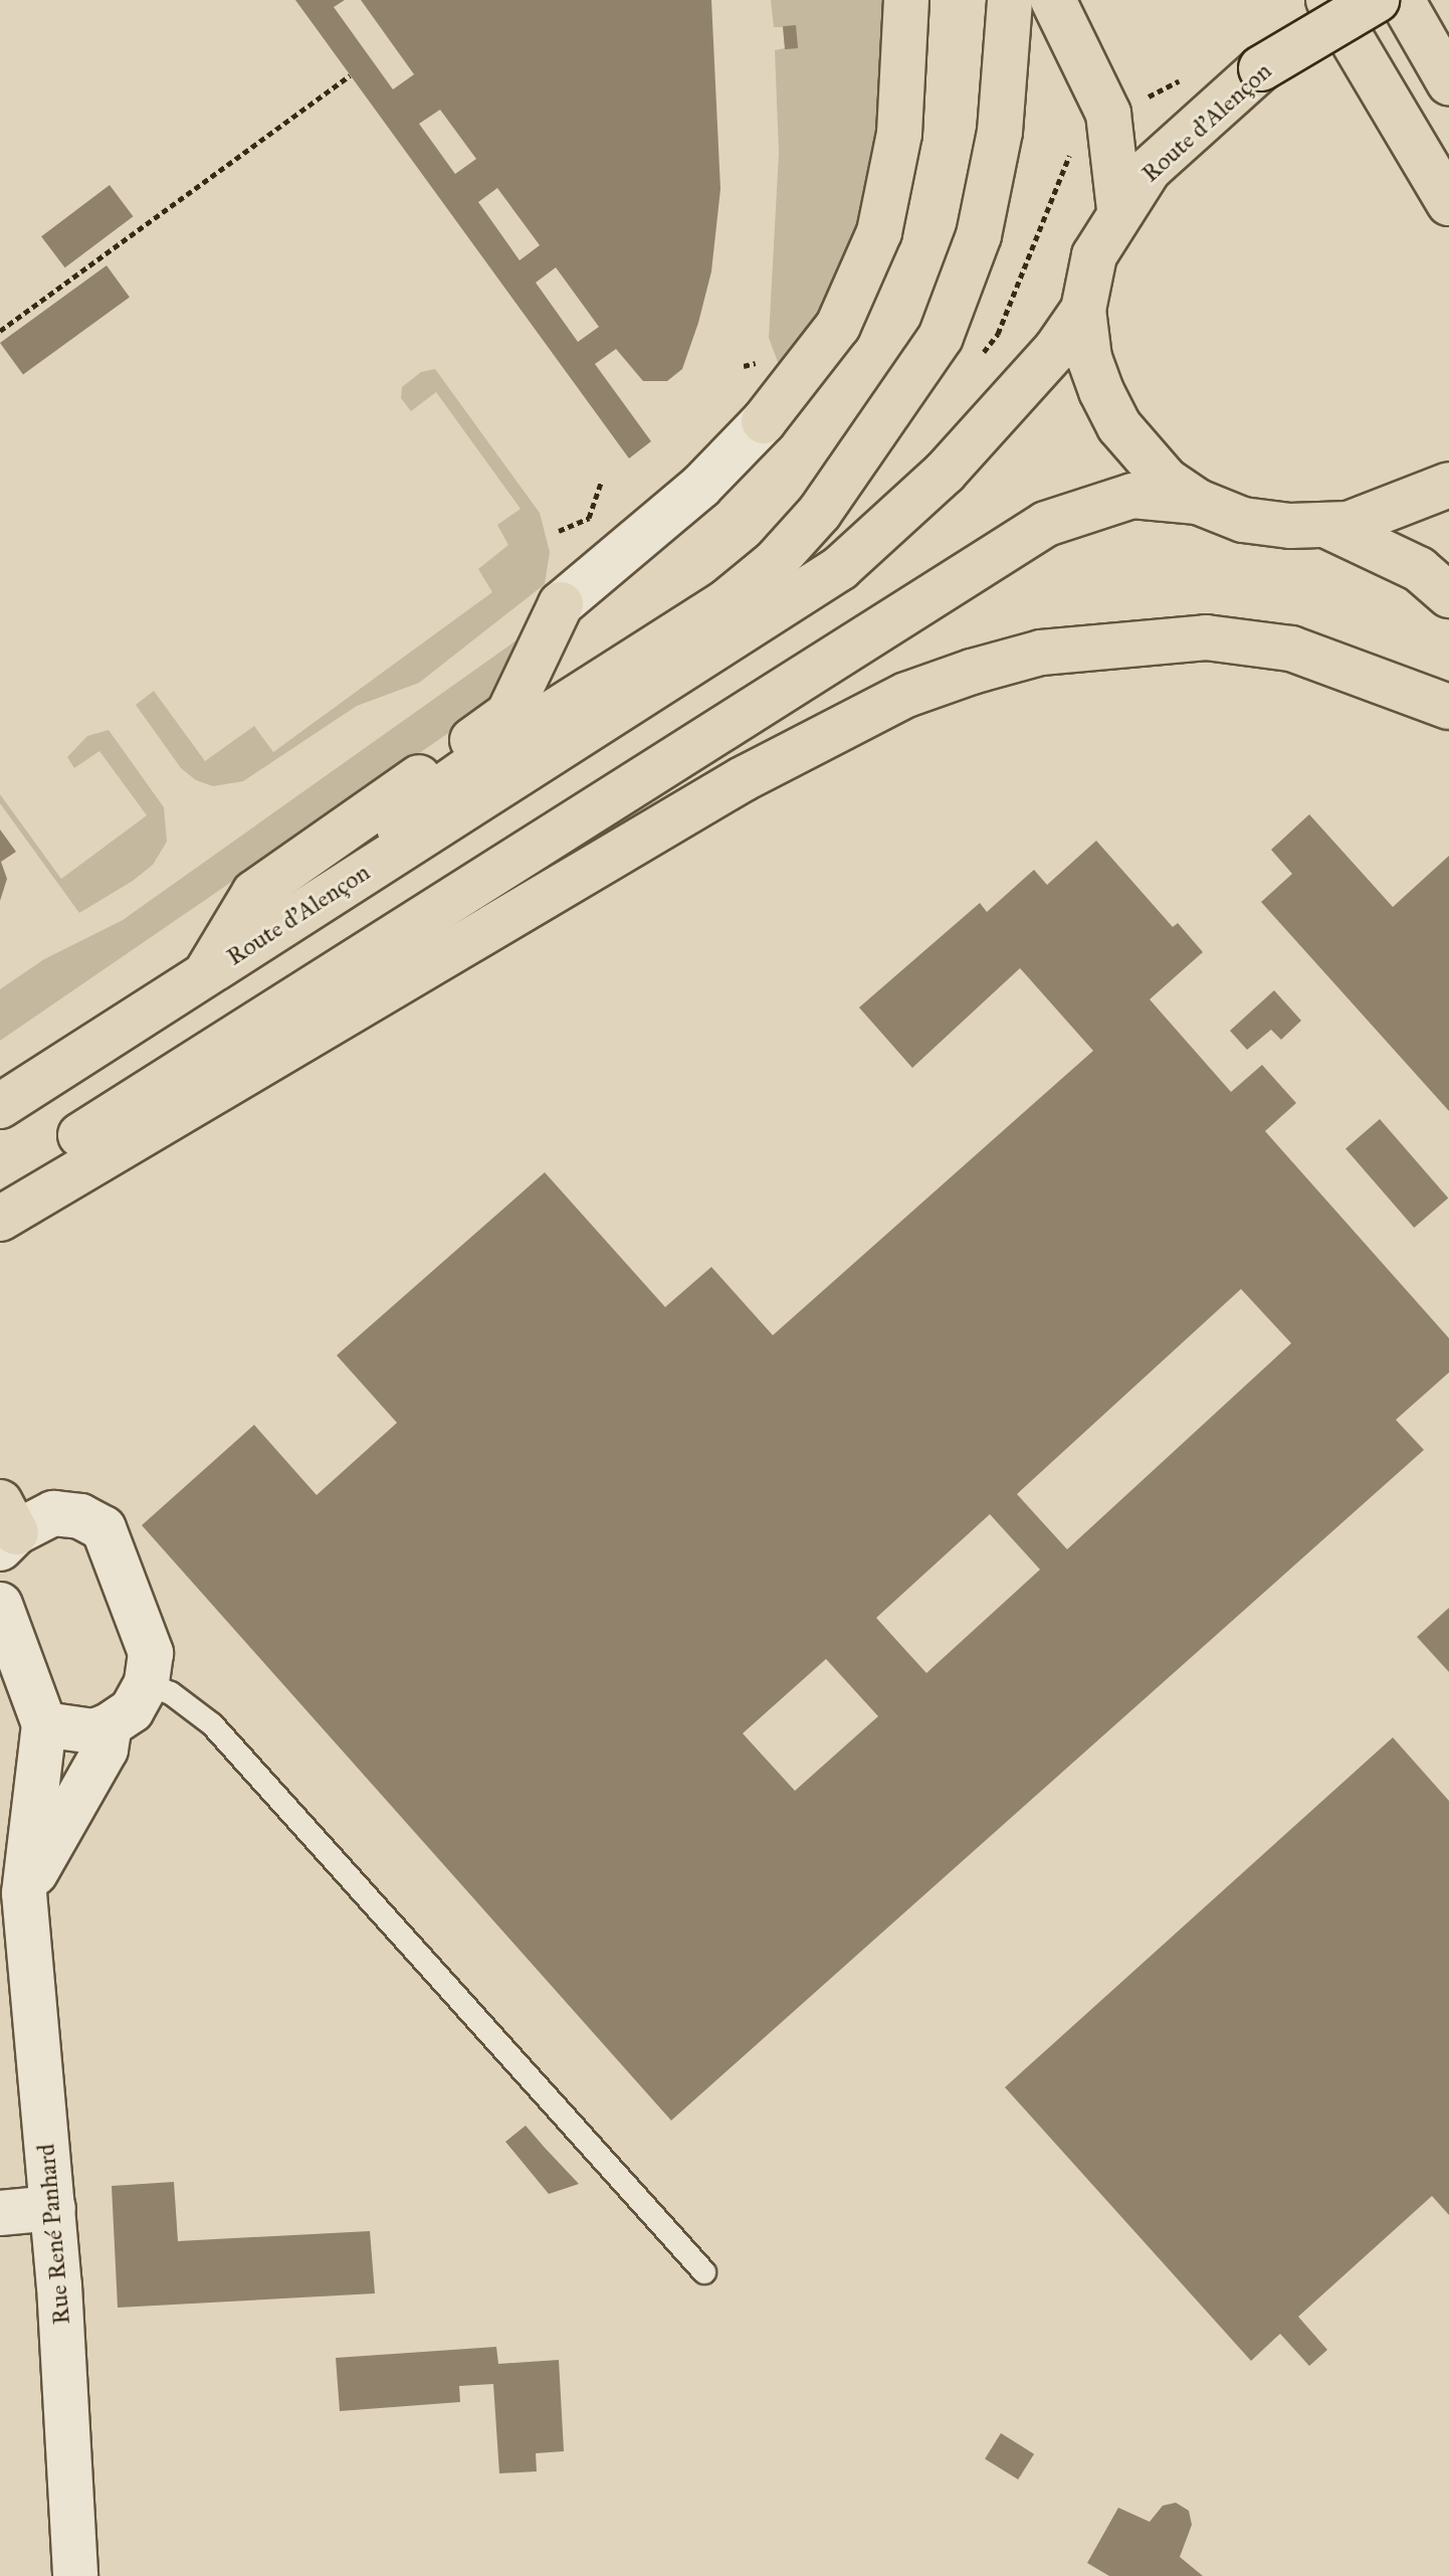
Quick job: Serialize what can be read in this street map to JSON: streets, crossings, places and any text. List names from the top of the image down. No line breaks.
{"streets":{"main road":["Route d'Alençon"],"street":["Rue René Panhard"]}}
